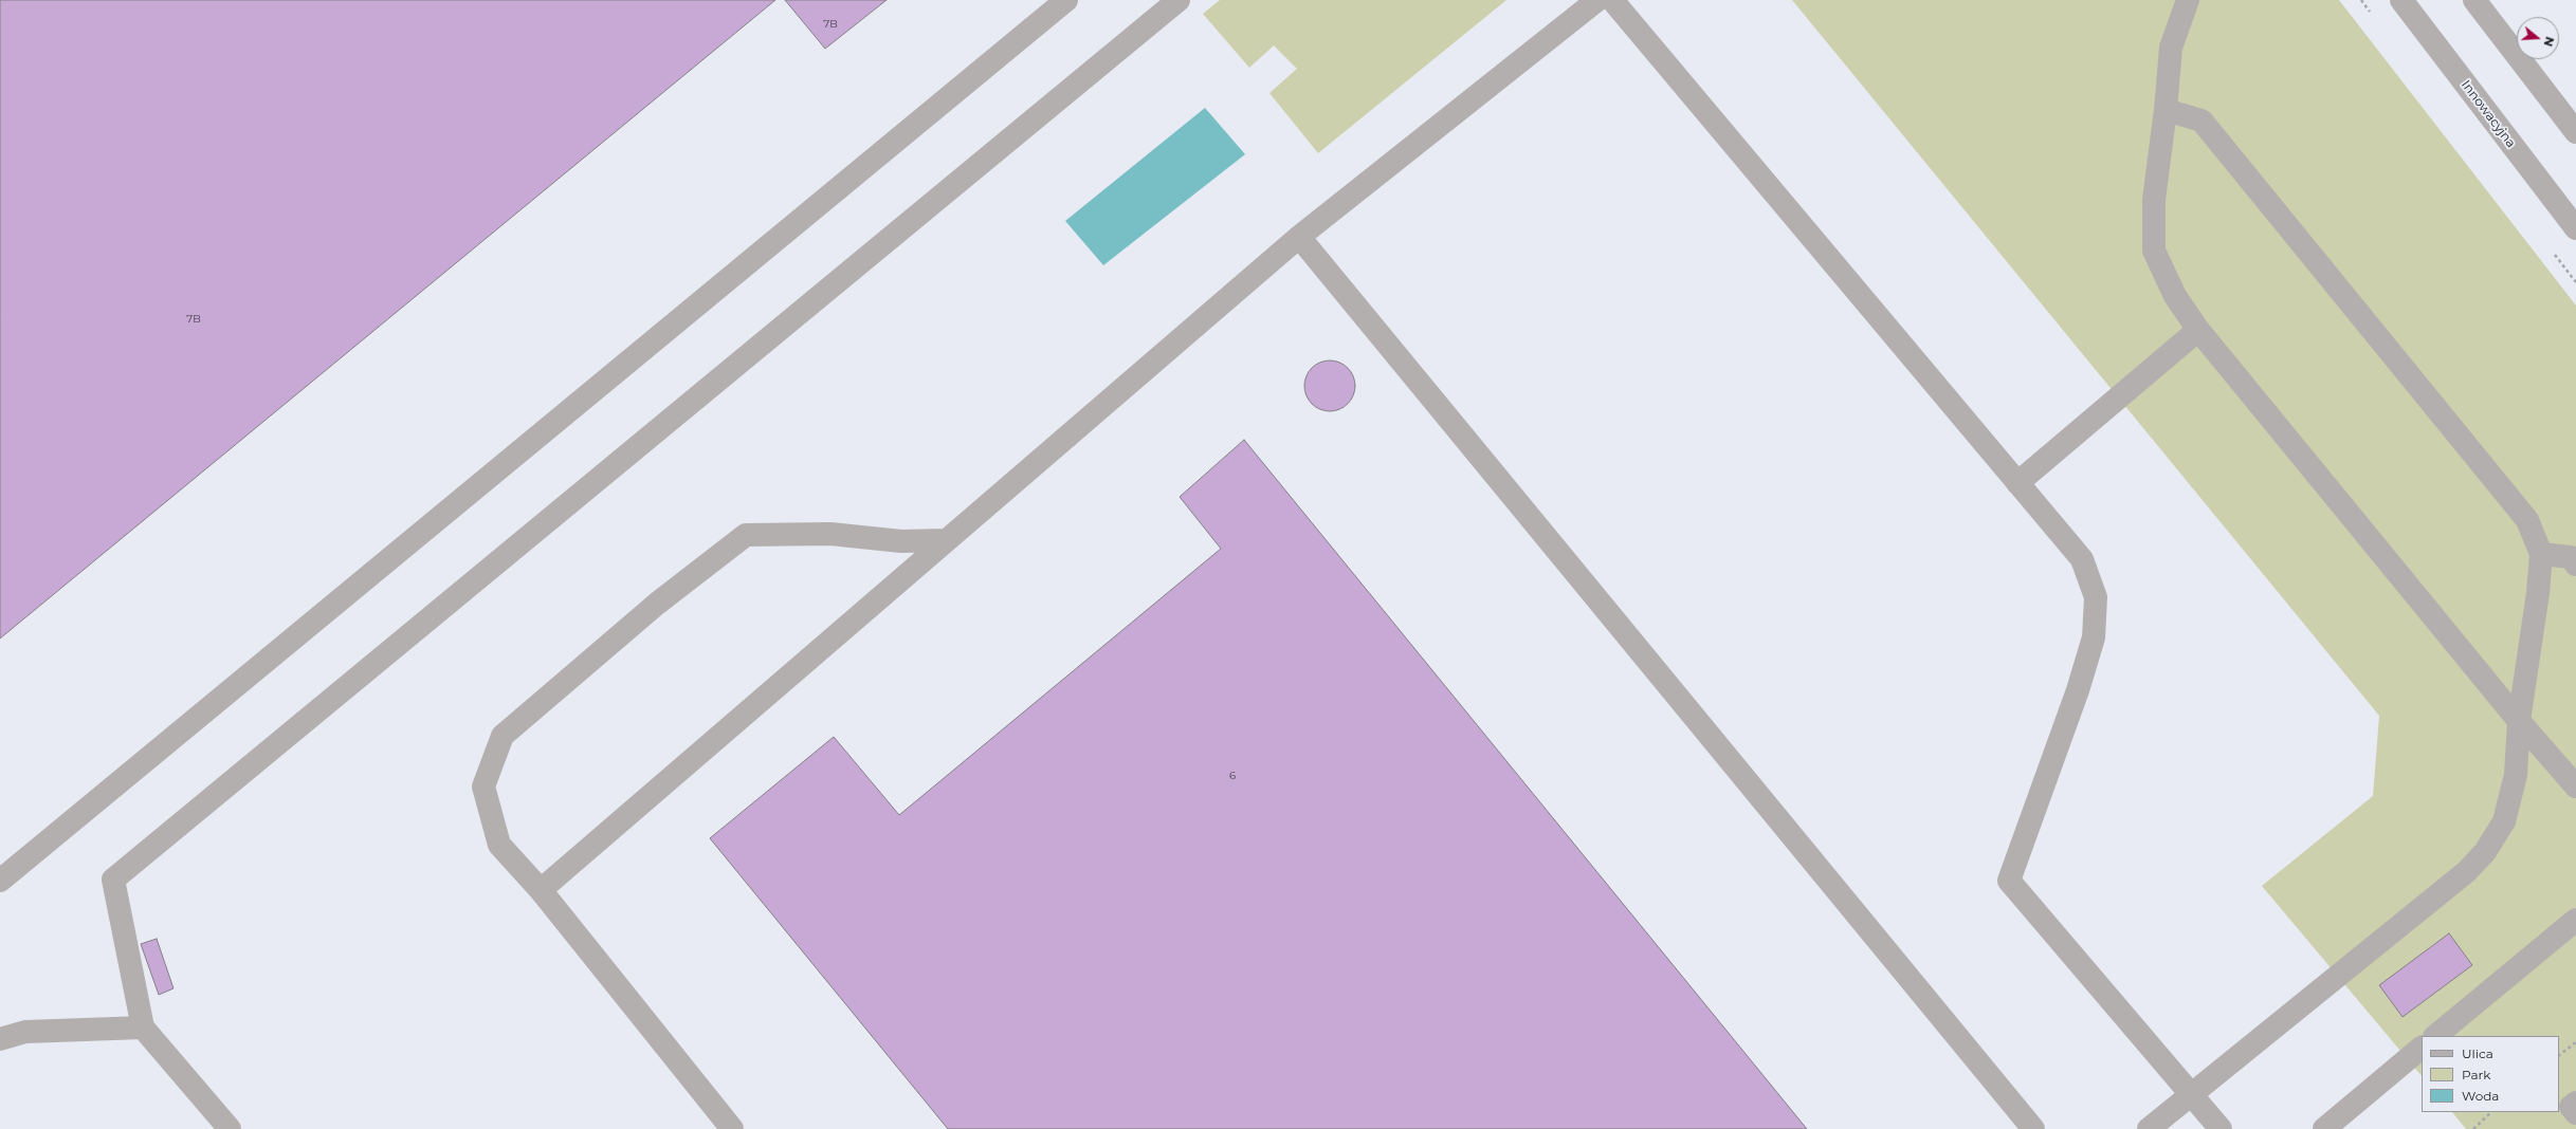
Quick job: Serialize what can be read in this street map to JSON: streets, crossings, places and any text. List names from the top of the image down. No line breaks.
{"streets":{"street":["Innowacyjna"]},"house_numbers":["7B","7B","6"],"legend":["Ulica","Park","Woda"],"north":"right"}
